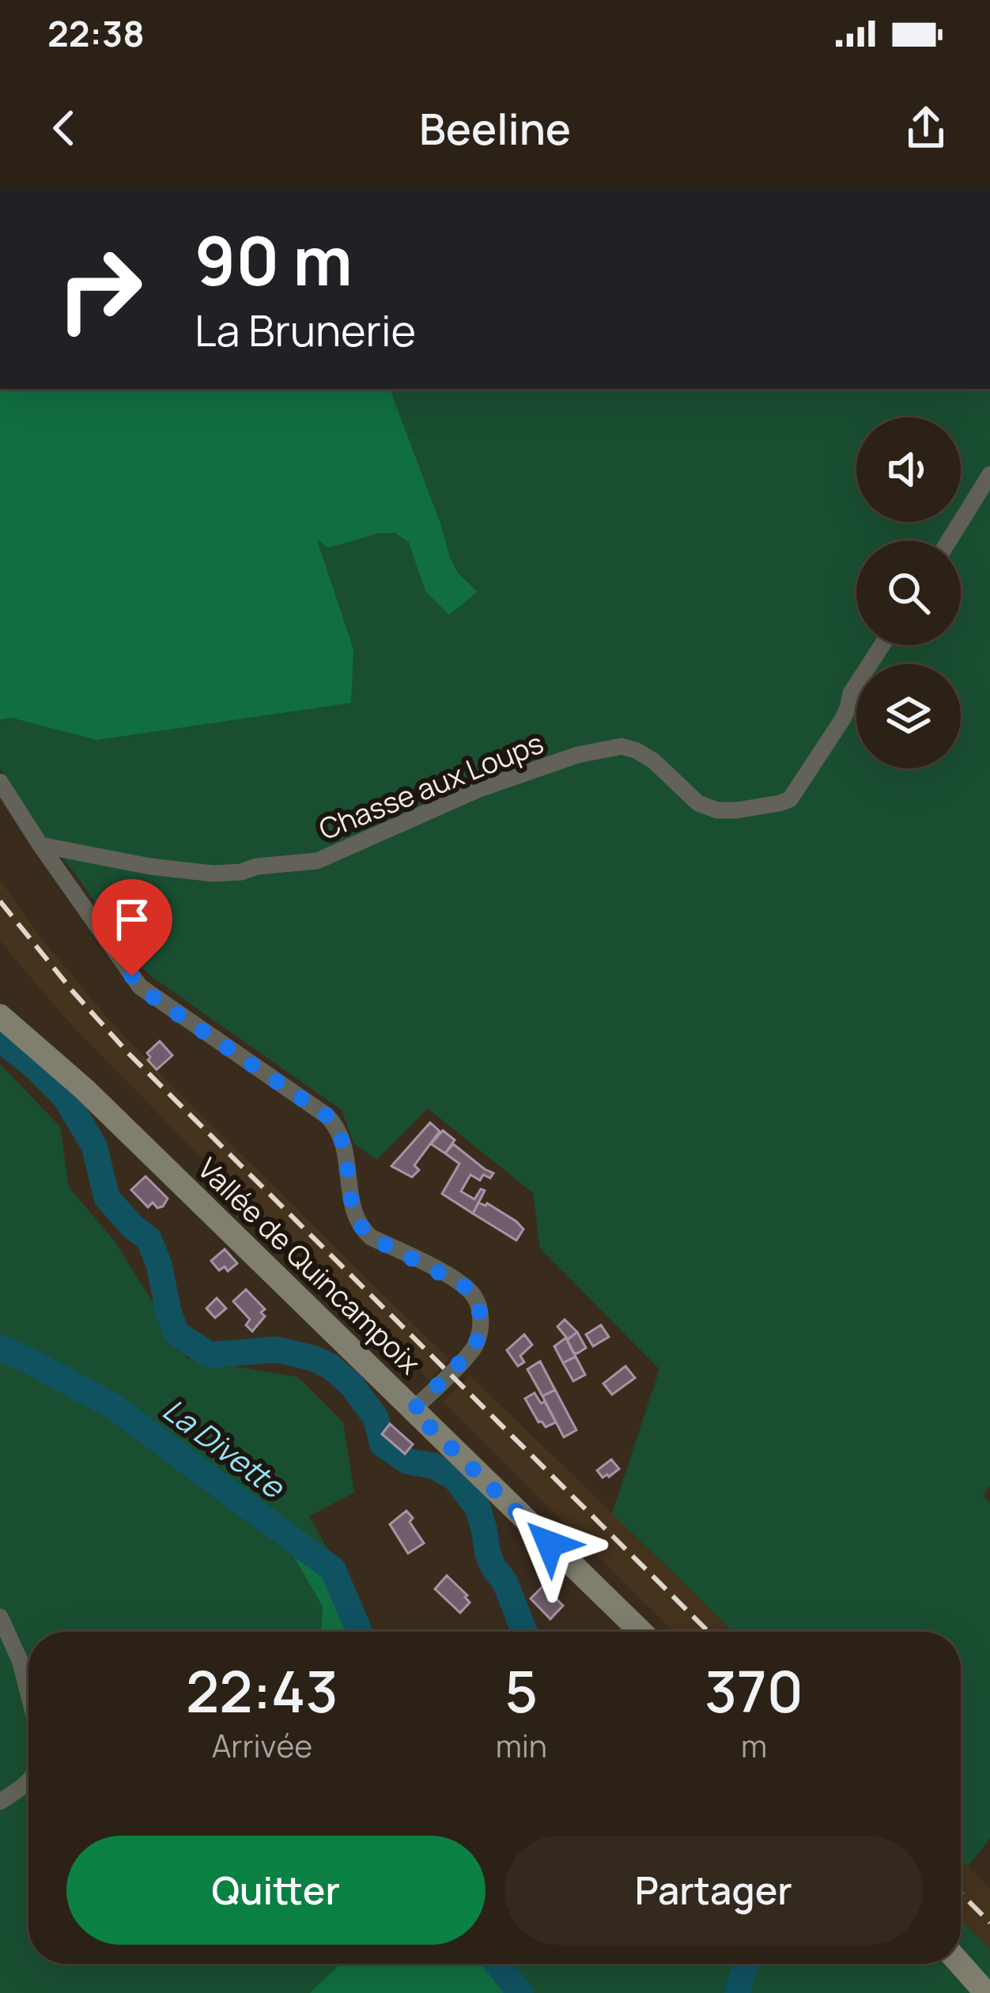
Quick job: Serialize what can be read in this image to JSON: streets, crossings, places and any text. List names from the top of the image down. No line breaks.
{"streets":{"main road":["Vallée de Quincampoix"],"street":["Chasse aux Loups"]},"water":["La Divette"],"page":{"status":"22:38","header":"Beeline","turn":["90 m","La Brunerie"],"eta":["22:43","Arrivée","5","min","370","m"],"buttons":["Quitter","Partager"]}}
